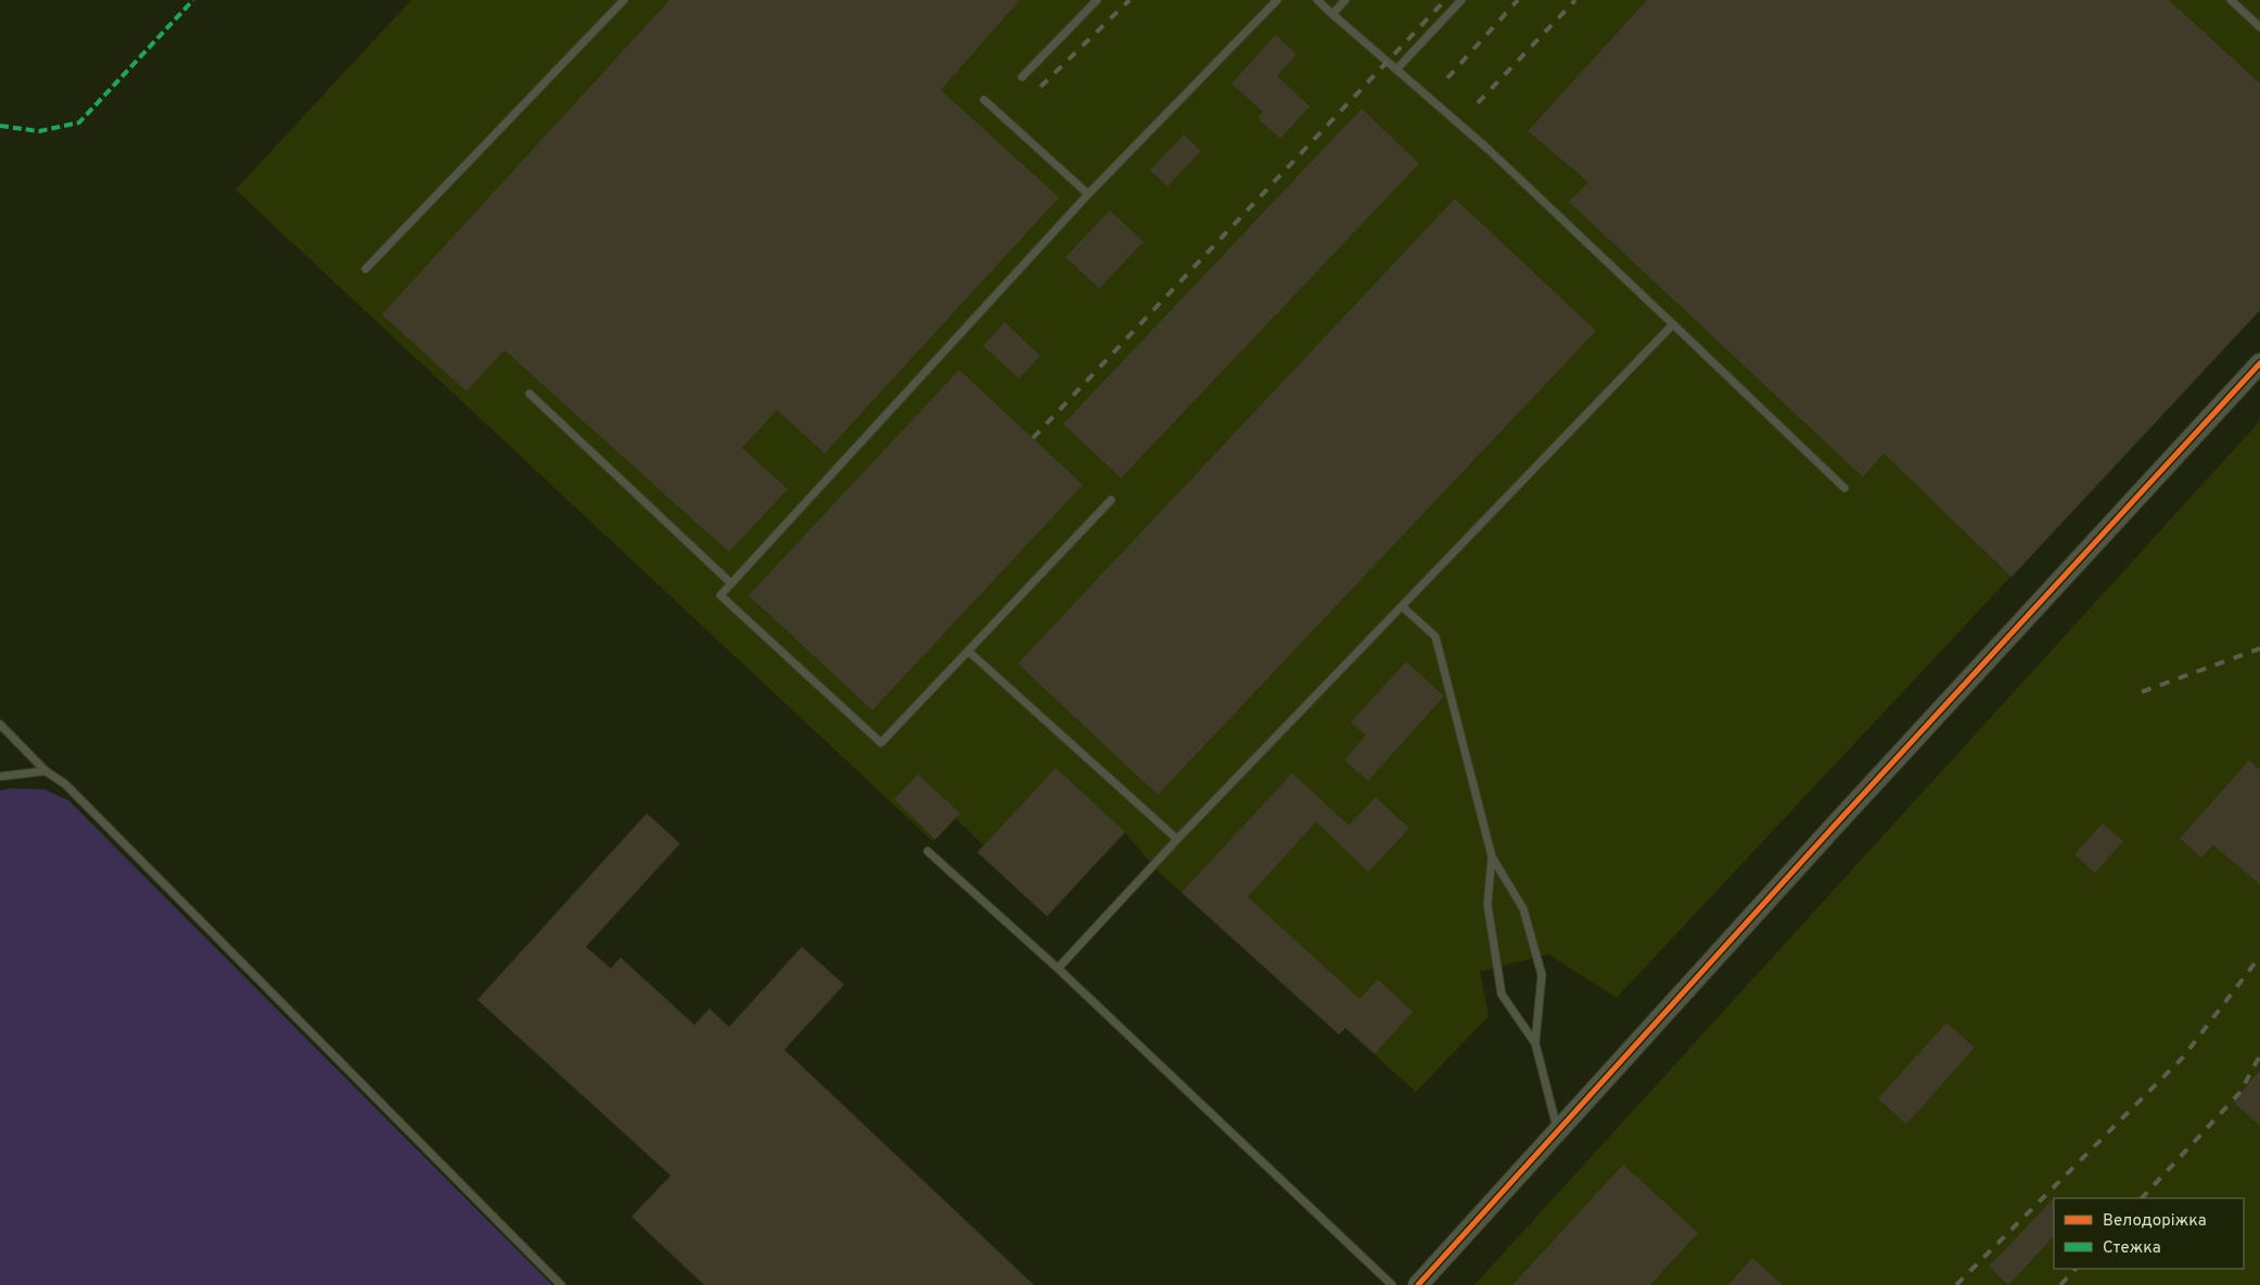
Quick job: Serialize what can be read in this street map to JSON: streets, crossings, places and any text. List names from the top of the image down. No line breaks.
{"legend":["Велодоріжка","Стежка"]}
